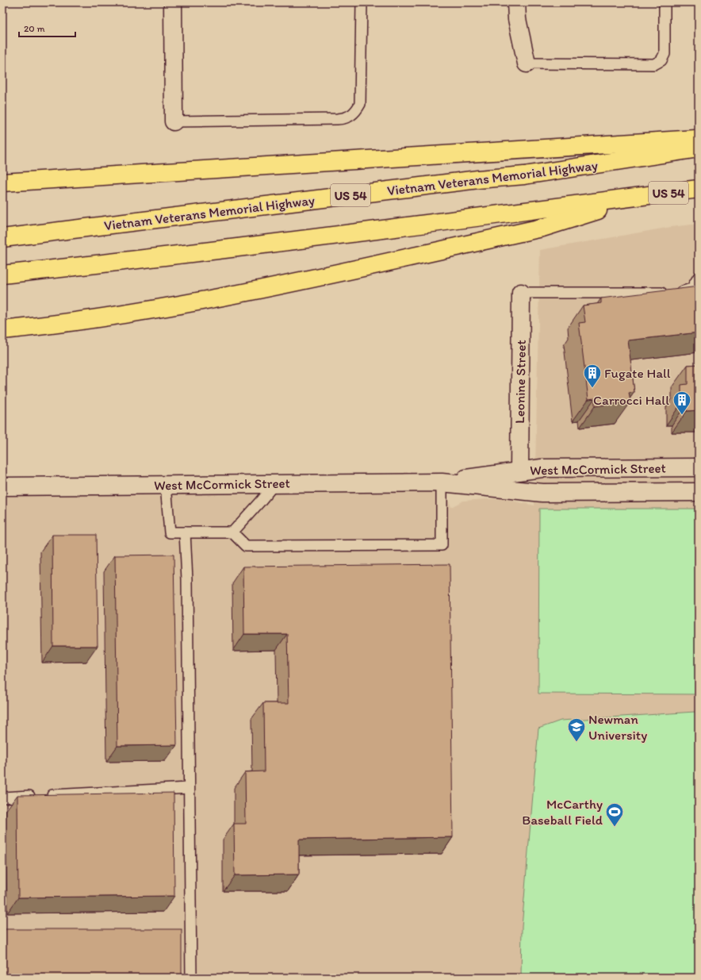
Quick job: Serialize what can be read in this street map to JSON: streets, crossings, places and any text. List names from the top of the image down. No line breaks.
{"streets":{"highway":["Vietnam Veterans Memorial Highway","US 54"],"street":["Leonine Street","West McCormick Street"]},"crossings":[["Leonine Street","West McCormick Street"]],"places":{"building":["Fugate Hall","Carrocci Hall"],"school or university":["Newman University"],"sports":["McCarthy Baseball Field"]},"scale_bar":"20 m"}
